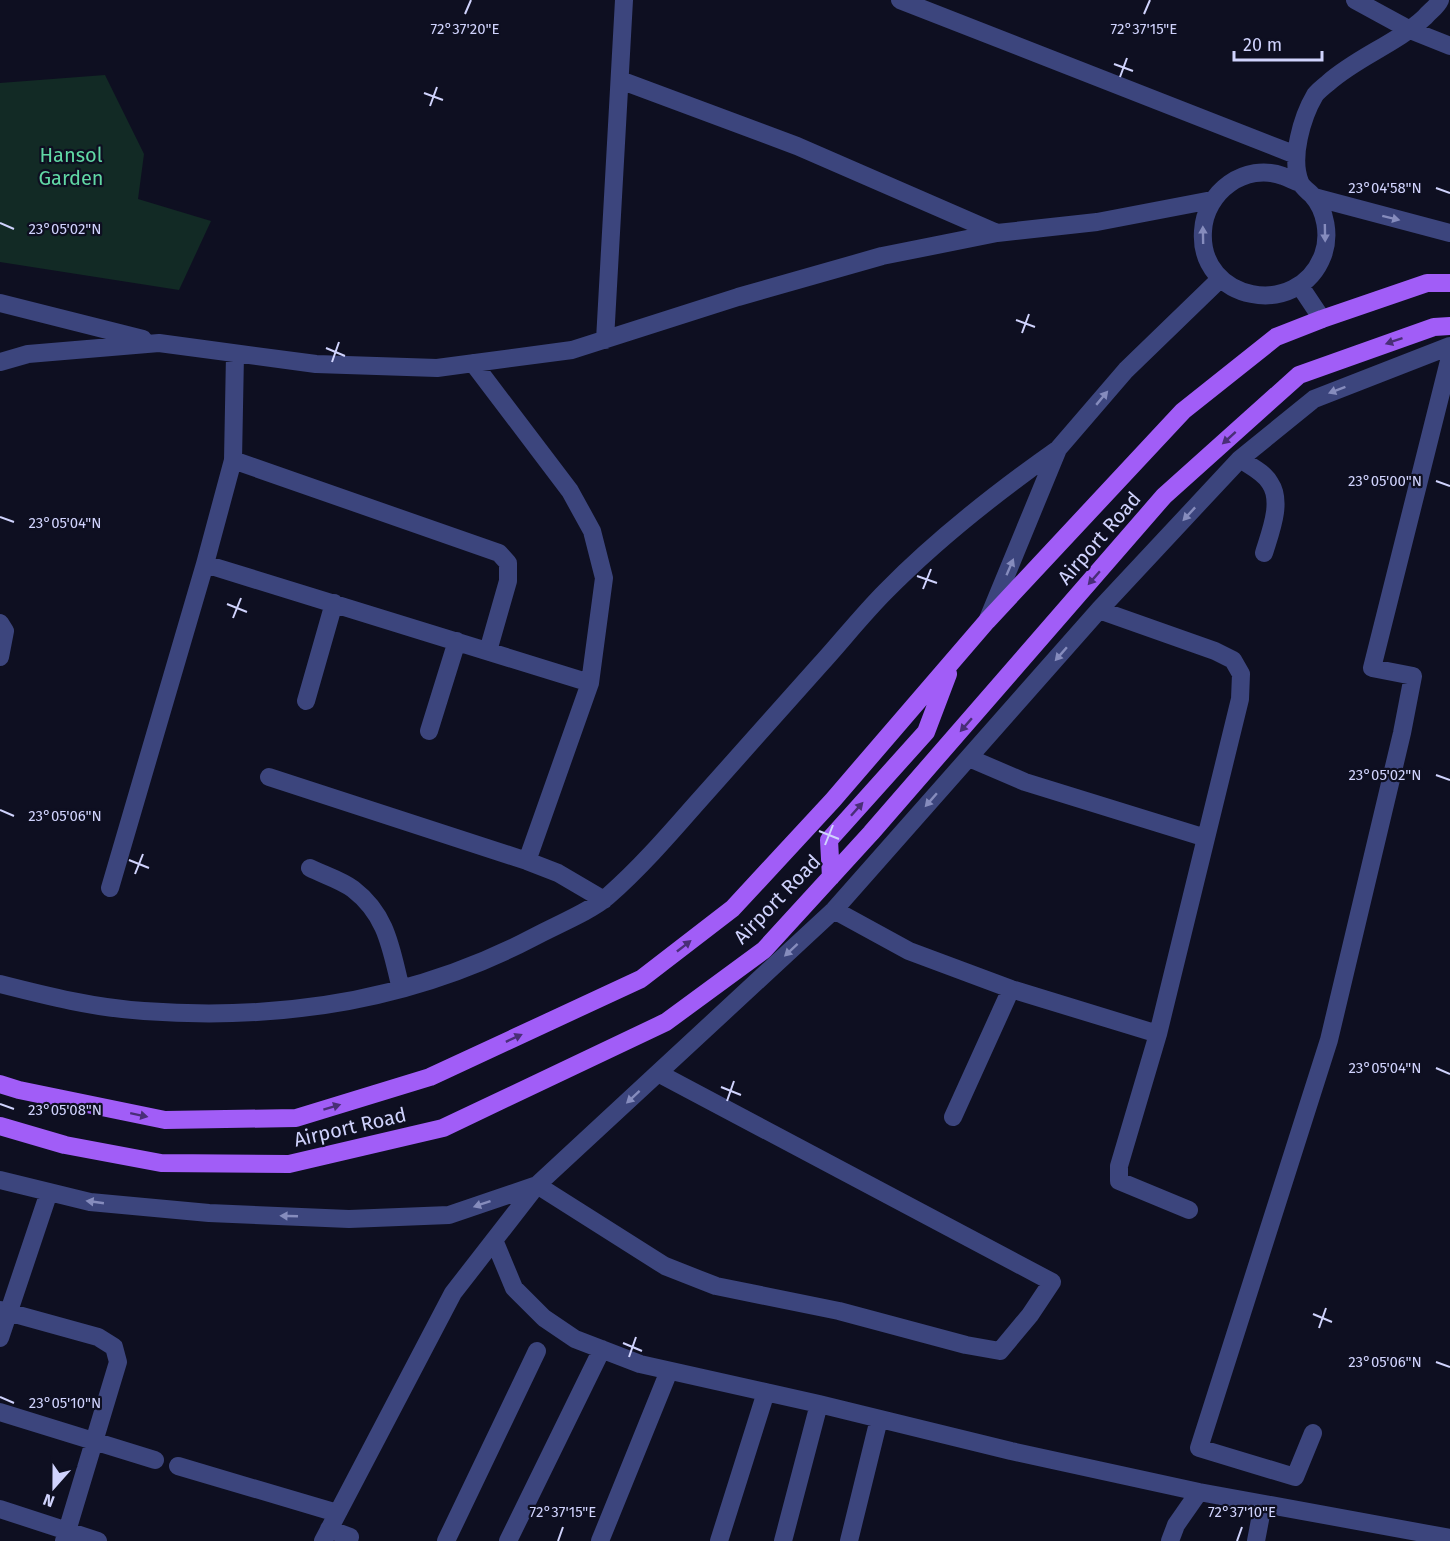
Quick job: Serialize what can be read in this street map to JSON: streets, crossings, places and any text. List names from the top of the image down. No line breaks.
{"streets":{"main road":["Airport Road"]},"parks":["Hansol Garden"],"scale_bar":"20 m","north":"bottom","coordinates":["72°37'20\"E","72°37'15\"E","23°04'58\"N","23°05'02\"N","23°05'00\"N","23°05'04\"N","23°05'06\"N","23°05'08\"N","23°05'10\"N","72°37'10\"E"]}
